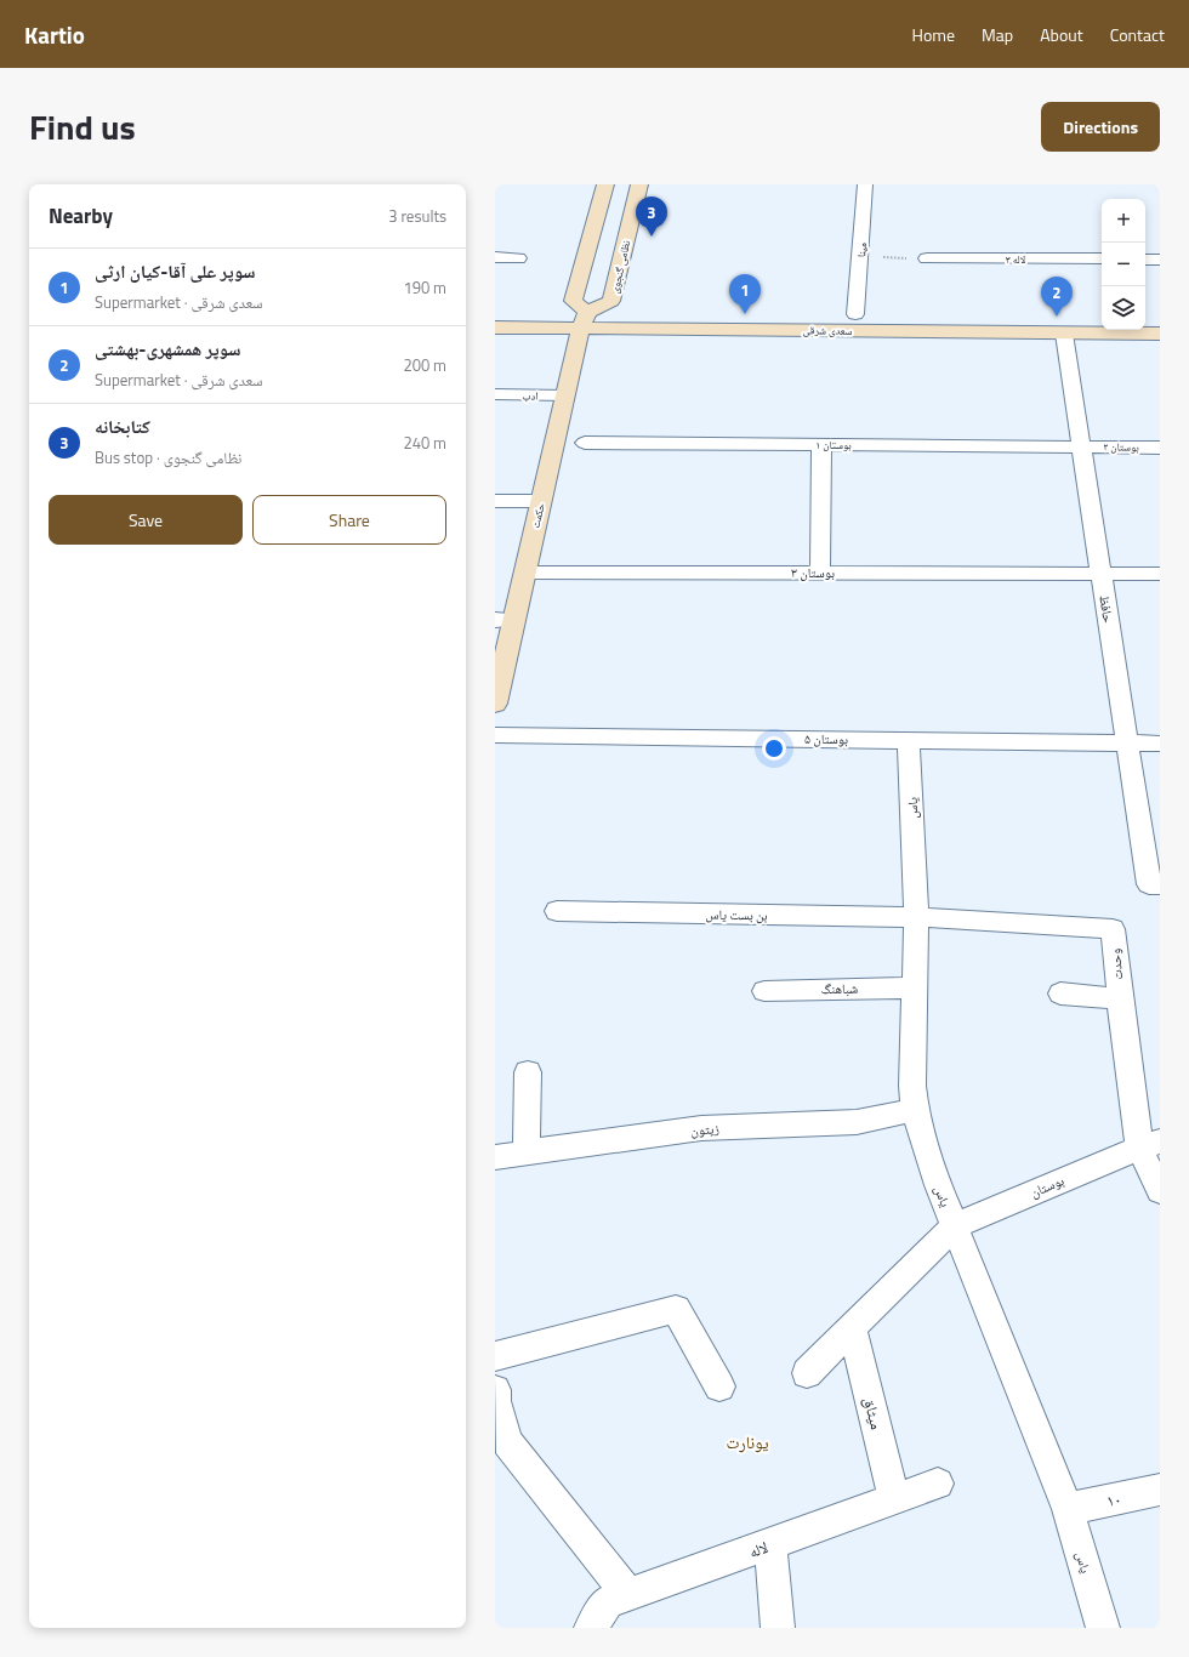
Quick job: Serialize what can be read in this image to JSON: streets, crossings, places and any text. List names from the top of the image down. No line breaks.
{"streets":{"main road":["نظامی گنجوی","سعدی شرقی","حکمت"],"street":["مینا","لاله ۳","ادب","بوستان ۱","بوستان ۲","بوستان ۳","حافظ","بوستان ۵","یاس","بن بست یاس","وحدت","شباهنگ","زیتون","بوستان","میثاق","۱۰","لاله"]},"crossings":[["مینا","سعدی شرقی"],["نظامی گنجوی","سعدی شرقی"],["نظامی گنجوی","حکمت"],["سعدی شرقی","حکمت"],["سعدی شرقی","حافظ"],["ادب","حکمت"],["بوستان ۱","بوستان ۲"],["بوستان ۱","حافظ"],["بوستان ۲","حافظ"],["حکمت","بوستان ۳"],["بوستان ۳","حافظ"],["حافظ","بوستان ۵"],["بوستان ۵","یاس"],["یاس","بن بست یاس"],["یاس","وحدت"],["یاس","شباهنگ"],["یاس","زیتون"],["یاس","بوستان"],["یاس","۱۰"],["بن بست یاس","وحدت"],["وحدت","بوستان"],["میثاق","لاله"]],"districts":["یونارت"],"page":{"header":"Kartio","nav":["Home","Map","About","Contact"],"title":"Find us","buttons":["Directions",["Save","Share"]],"heading":["Nearby","3 results"],"pins":["3","1","2"],"map_buttons":["+","−"],"list":[{"mark":"1","name":"سوپر علی آقا-کیان ارثی","note":"Supermarket · سعدی شرقی","value":"190 m"},{"mark":"2","name":"سوپر همشهری-بهشتی","note":"Supermarket · سعدی شرقی","value":"200 m"},{"mark":"3","name":"کتابخانه","note":"Bus stop · نظامی گنجوی","value":"240 m"}]}}
